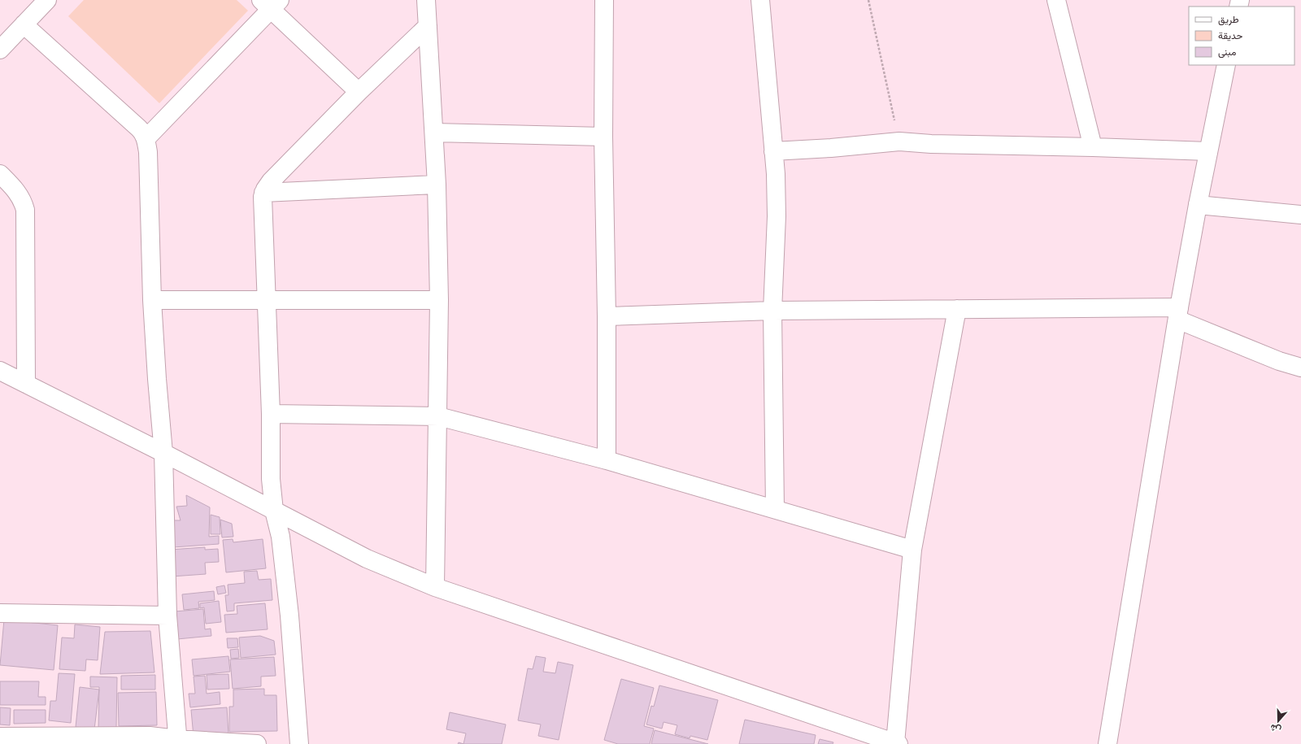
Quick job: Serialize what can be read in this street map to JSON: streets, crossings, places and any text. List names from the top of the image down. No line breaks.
{"legend":["طريق","حديقة","مبنى"],"north":"bottom"}
